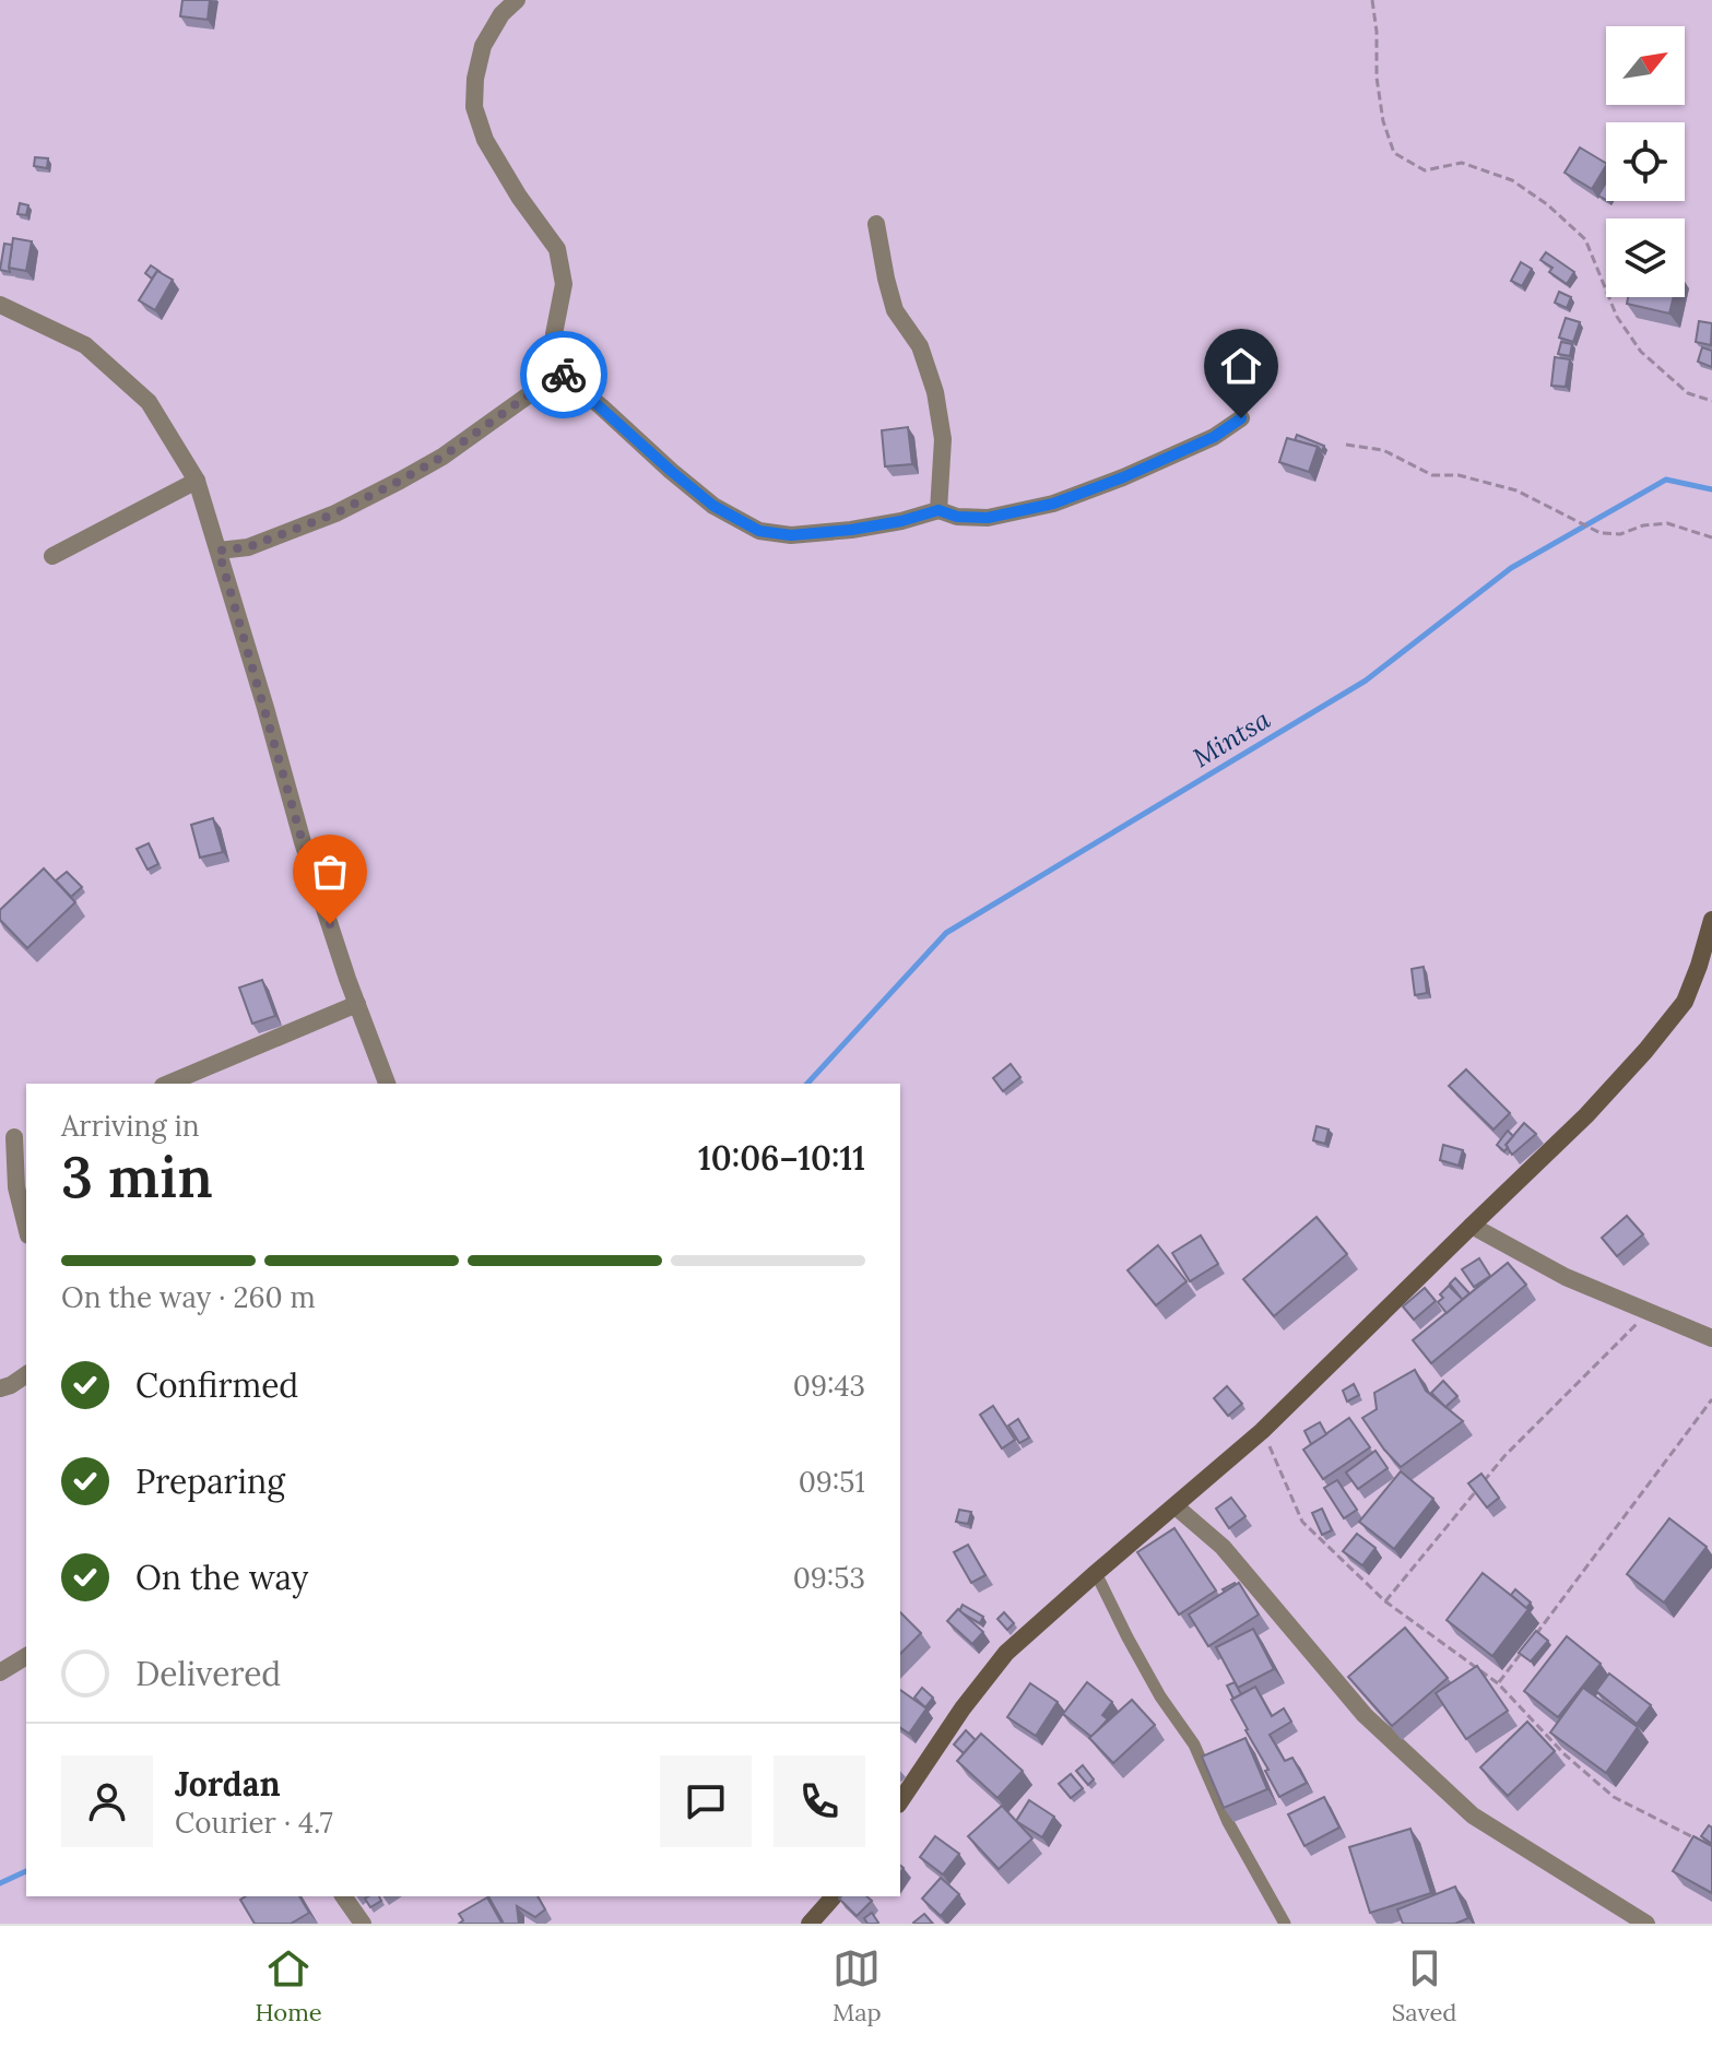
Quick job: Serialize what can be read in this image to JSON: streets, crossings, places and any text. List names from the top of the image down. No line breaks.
{"water":["Mintsa"],"north":"top right","page":{"heading":["3 min","Arriving in","10:06–10:11"],"panel":["Jordan","Courier · 4.7"],"bar":"On the way · 260 m","list":[["Confirmed","09:43"],["Preparing","09:51"],["On the way","09:53"],"Delivered"],"tabs":["Home","Map","Saved"]}}
